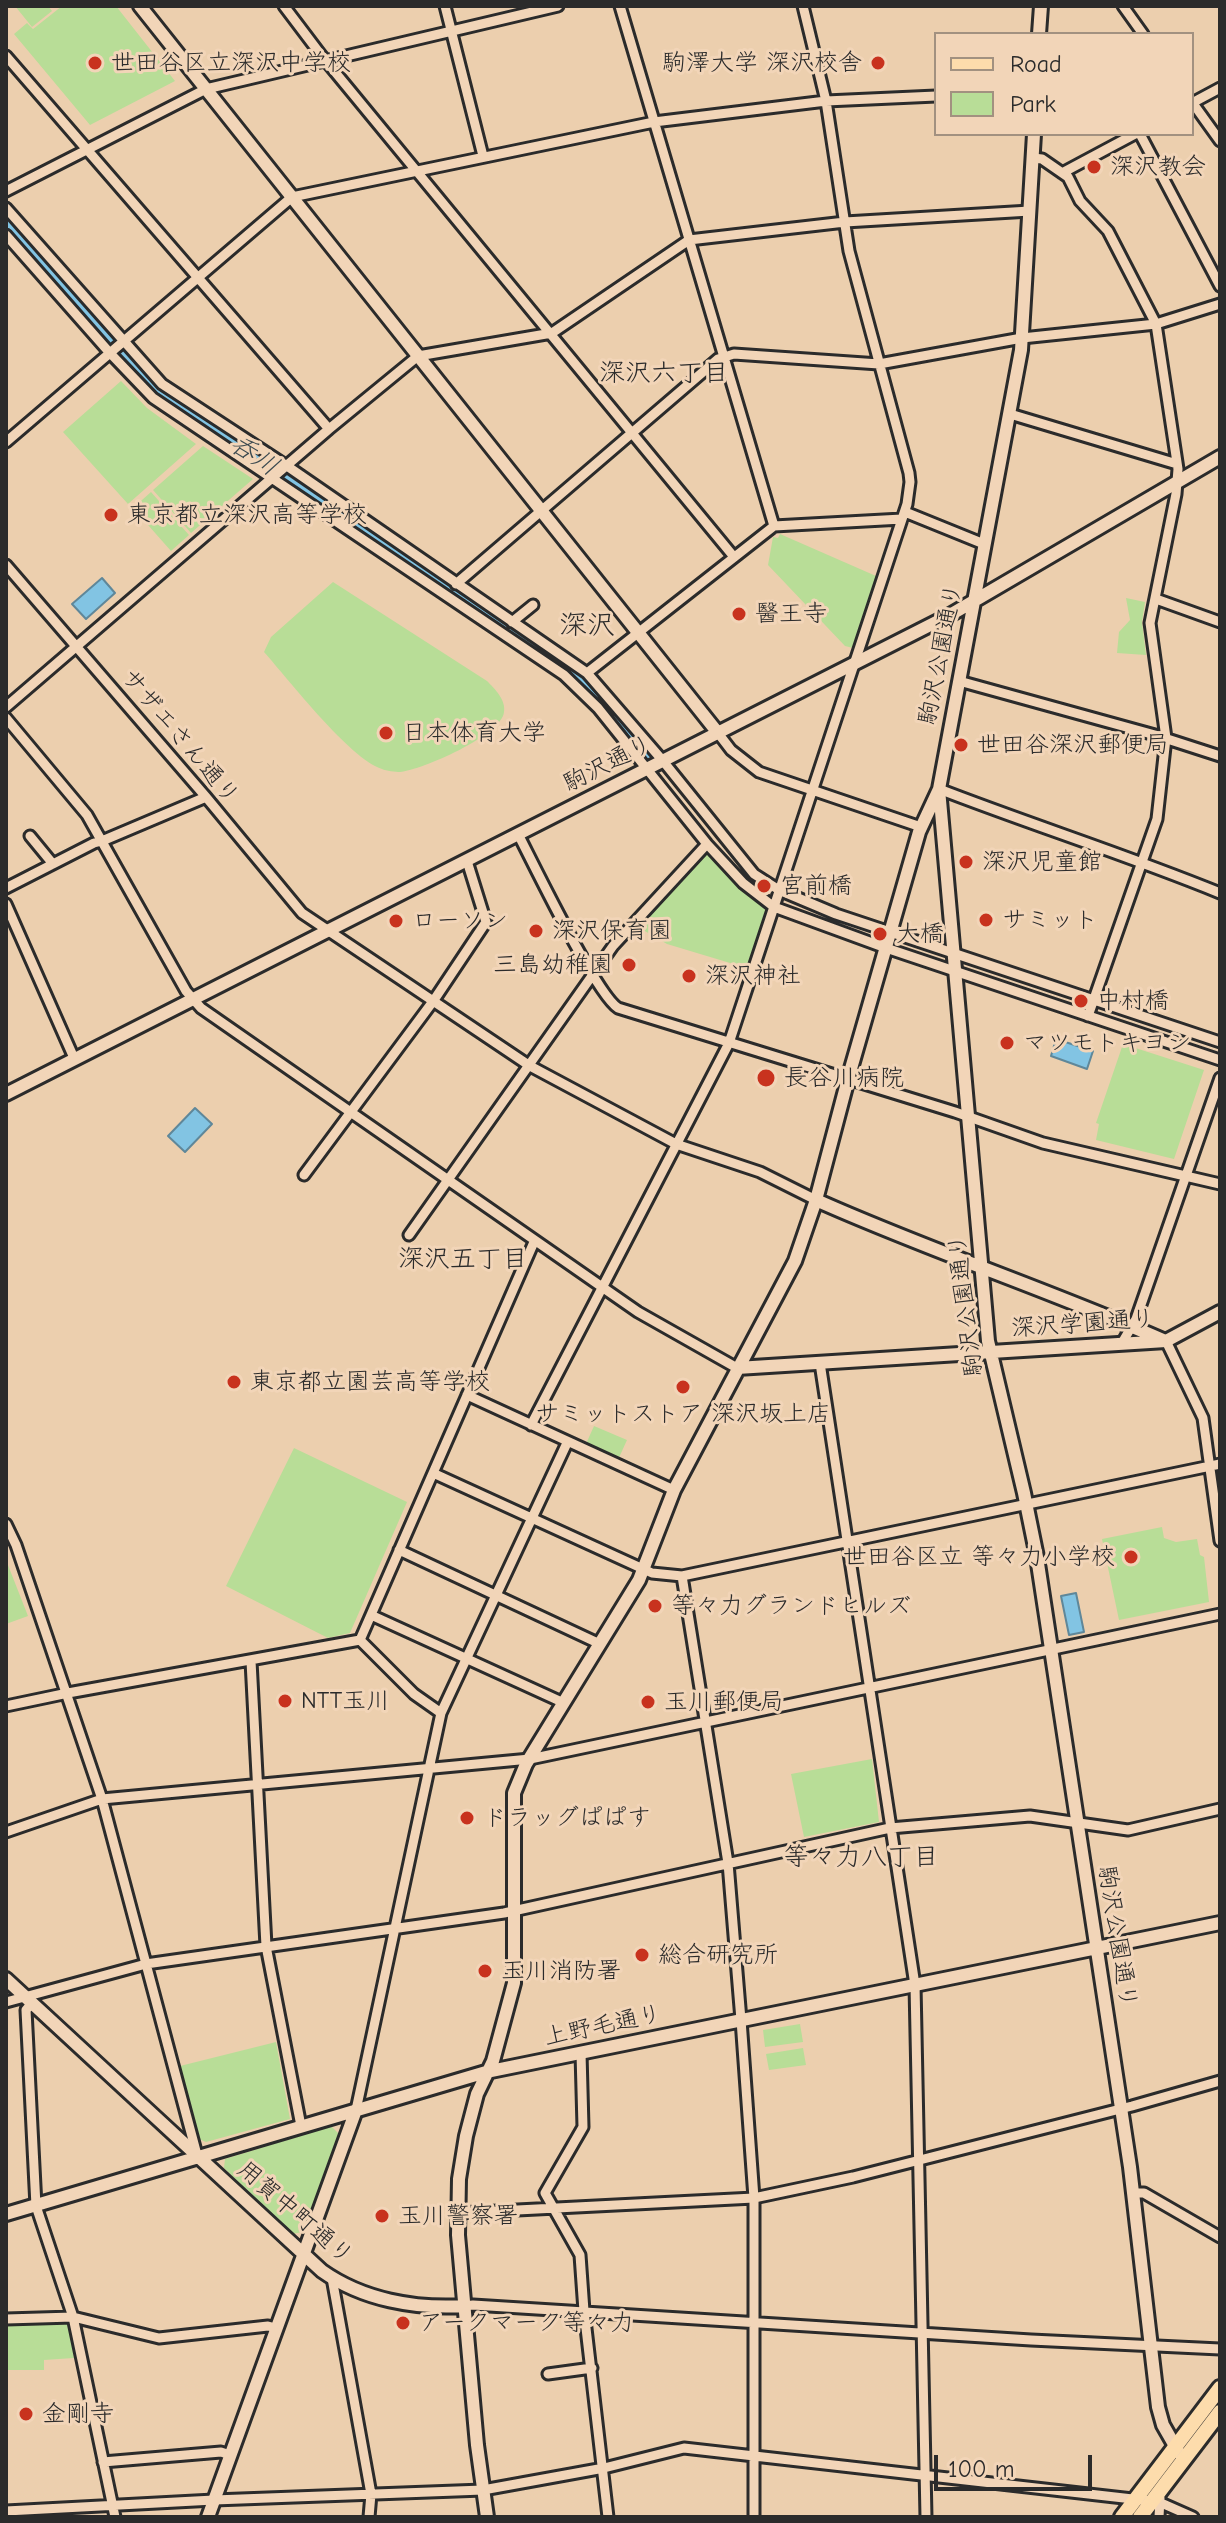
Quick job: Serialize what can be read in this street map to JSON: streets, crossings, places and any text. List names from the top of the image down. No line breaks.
{"streets":{"street":["駒沢公園通り","サザエさん通り","駒沢通り","深沢学園通り","上野毛通り","用賀中町通り"]},"crossings":[["駒沢公園通り","駒沢通り"],["駒沢公園通り","深沢学園通り"],["駒沢公園通り","上野毛通り"],["サザエさん通り","駒沢通り"],["上野毛通り","用賀中町通り"]],"districts":["深沢六丁目","深沢","深沢五丁目","等々力八丁目"],"water":["呑川"],"places":["世田谷区立深沢中学校","駒澤大学 深沢校舎","深沢教会","東京都立深沢高等学校","醫王寺","日本体育大学","世田谷深沢郵便局","深沢児童館","宮前橋","サミット","ローソン","深沢保育園","大橋","三島幼稚園","深沢神社","中村橋","マツモトキヨシ","長谷川病院","東京都立園芸高等学校","サミットストア 深沢坂上店","世田谷区立 等々力小学校","等々力グランドヒルズ","NTT玉川","玉川郵便局","ドラッグぱぱす","総合研究所","玉川消防署","玉川警察署","アークマーク等々力","金剛寺"],"legend":["Road","Park"],"scale_bar":"100 m"}
